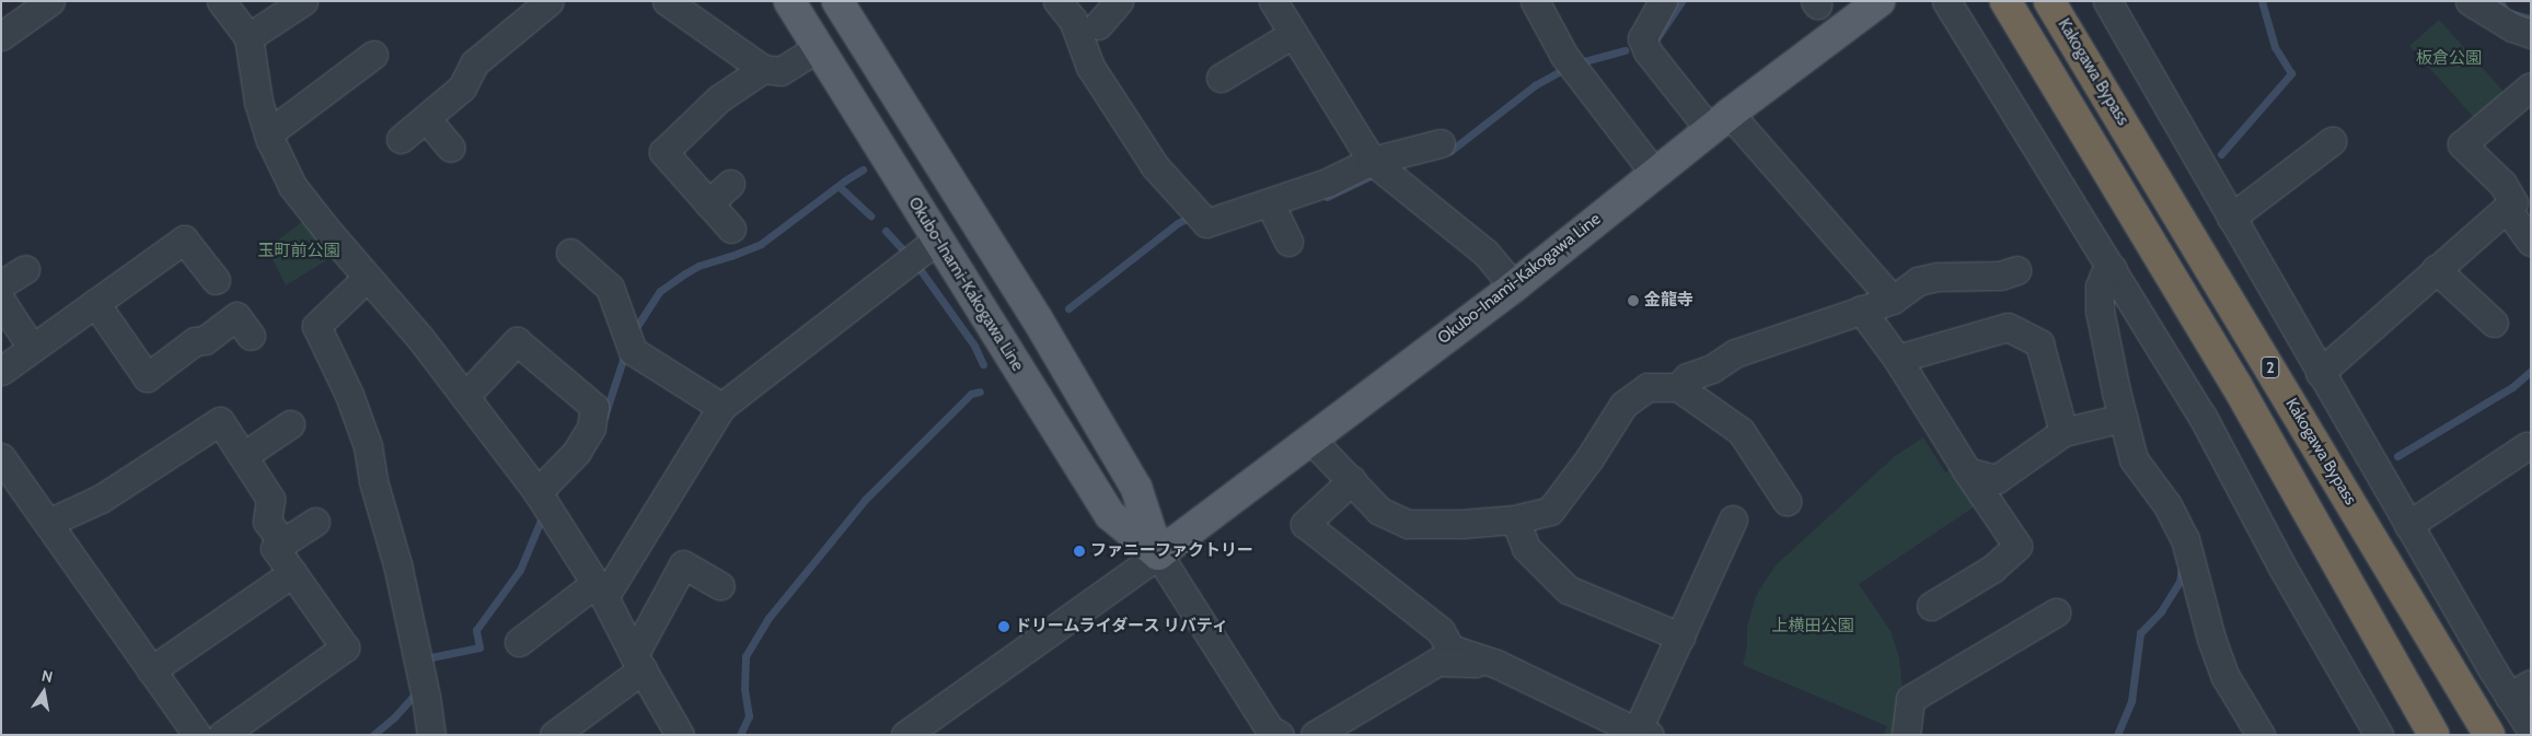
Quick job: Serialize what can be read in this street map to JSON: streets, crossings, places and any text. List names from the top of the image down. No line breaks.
{"streets":{"highway":["Kakogawa Bypass","2"],"main road":["Okubo-Inami-Kakogawa Line"]},"parks":["板倉公園","玉町前公園","上横田公園"],"places":["金龍寺","ファニーファクトリー","ドリームライダース リバティ"],"north":"top"}
